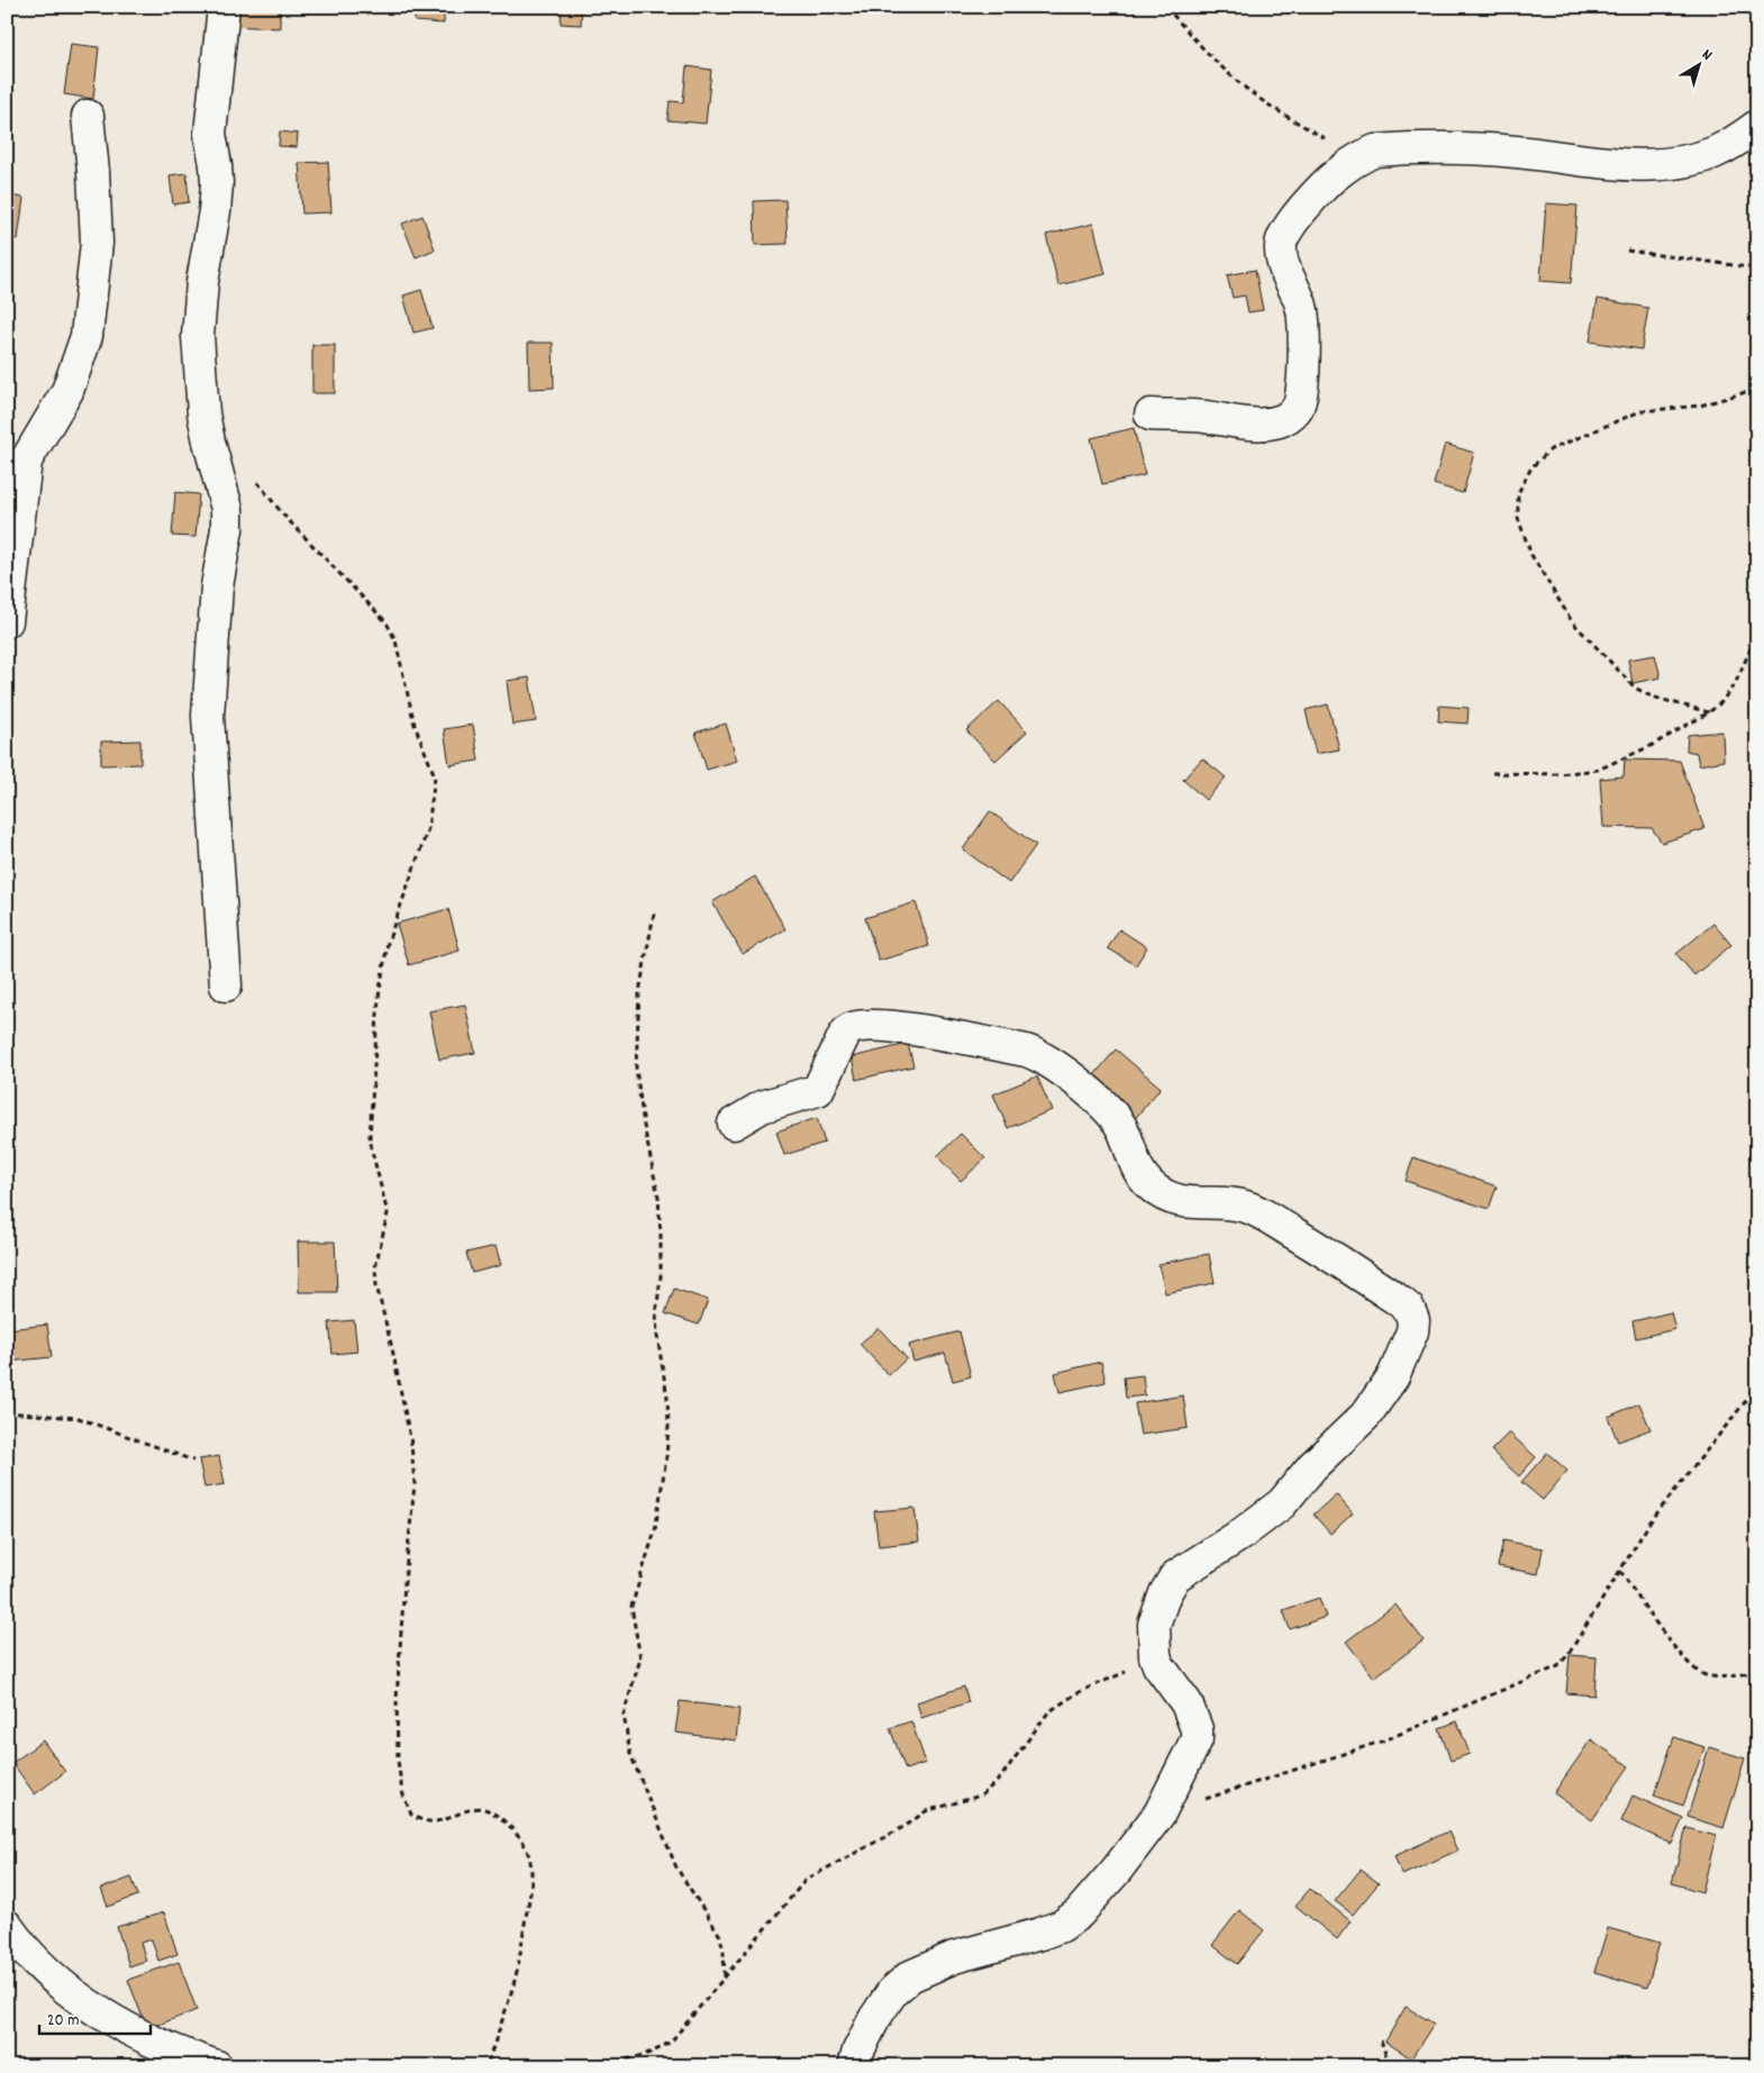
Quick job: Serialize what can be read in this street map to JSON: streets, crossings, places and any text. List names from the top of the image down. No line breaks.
{"scale_bar":"20 m","north":"top right"}
